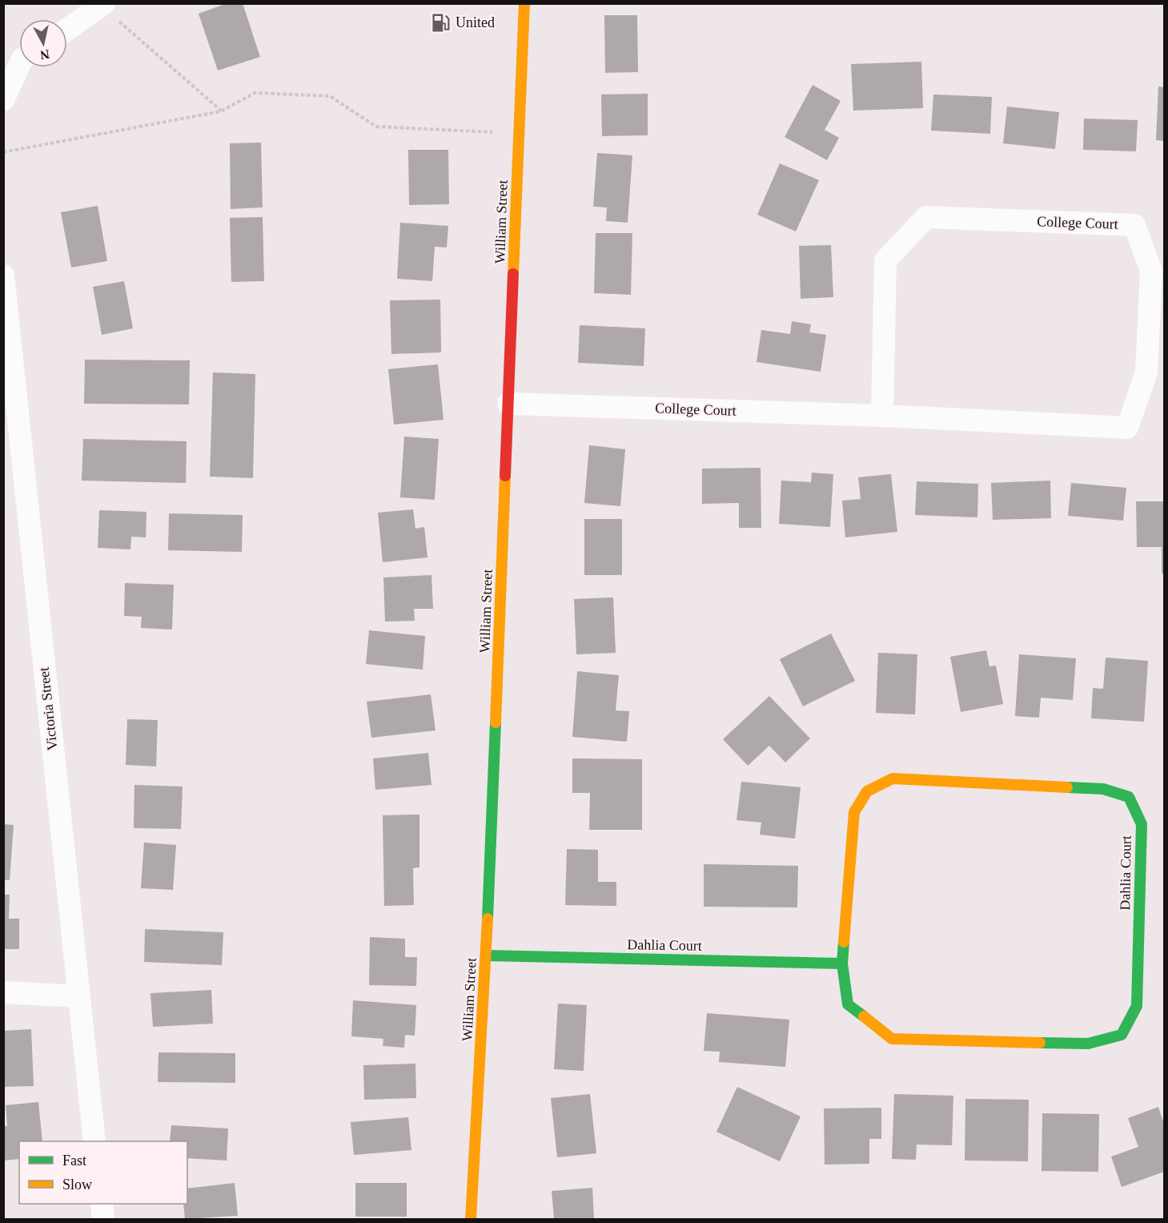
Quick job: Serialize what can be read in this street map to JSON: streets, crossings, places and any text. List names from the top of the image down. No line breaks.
{"streets":{"street":["William Street","College Court","Victoria Street","Dahlia Court"]},"crossings":[["William Street","College Court"],["William Street","Dahlia Court"]],"places":{"fuel station":["United"]},"legend":["Fast","Slow"],"north":"bottom"}
